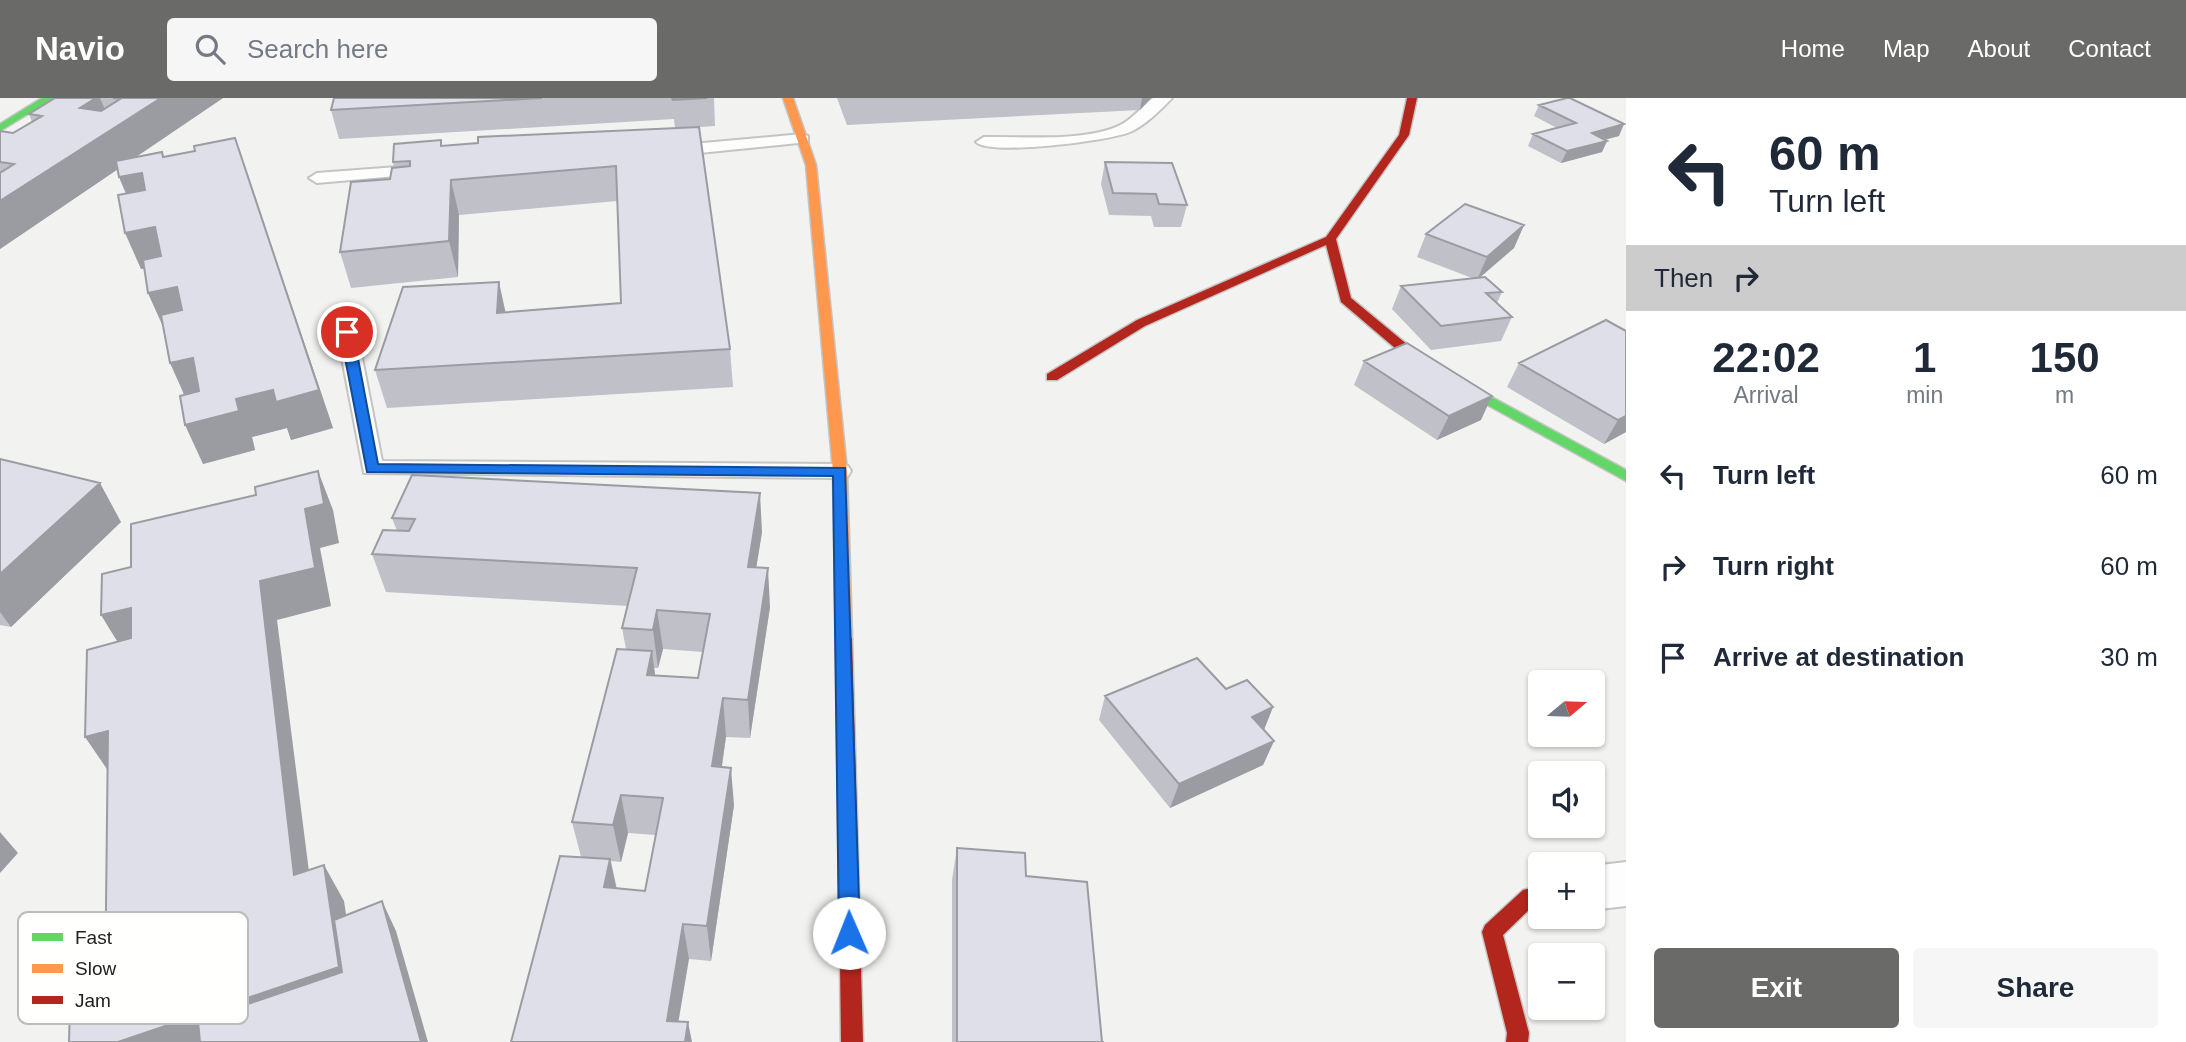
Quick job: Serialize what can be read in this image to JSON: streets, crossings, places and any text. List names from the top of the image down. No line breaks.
{"legend":["Fast","Slow","Jam"],"north":"right","page":{"header":"Navio","search":"Search here","nav":["Home","Map","About","Contact"],"turn":["60 m","Turn left"],"then":"Then","eta":["22:02","Arrival","1","min","150","m"],"list":[{"name":"Turn left","value":"60 m"},{"name":"Turn right","value":"60 m"},{"name":"Arrive at destination","value":"30 m"}],"map_buttons":["+","−"],"buttons":["Exit","Share"]}}
